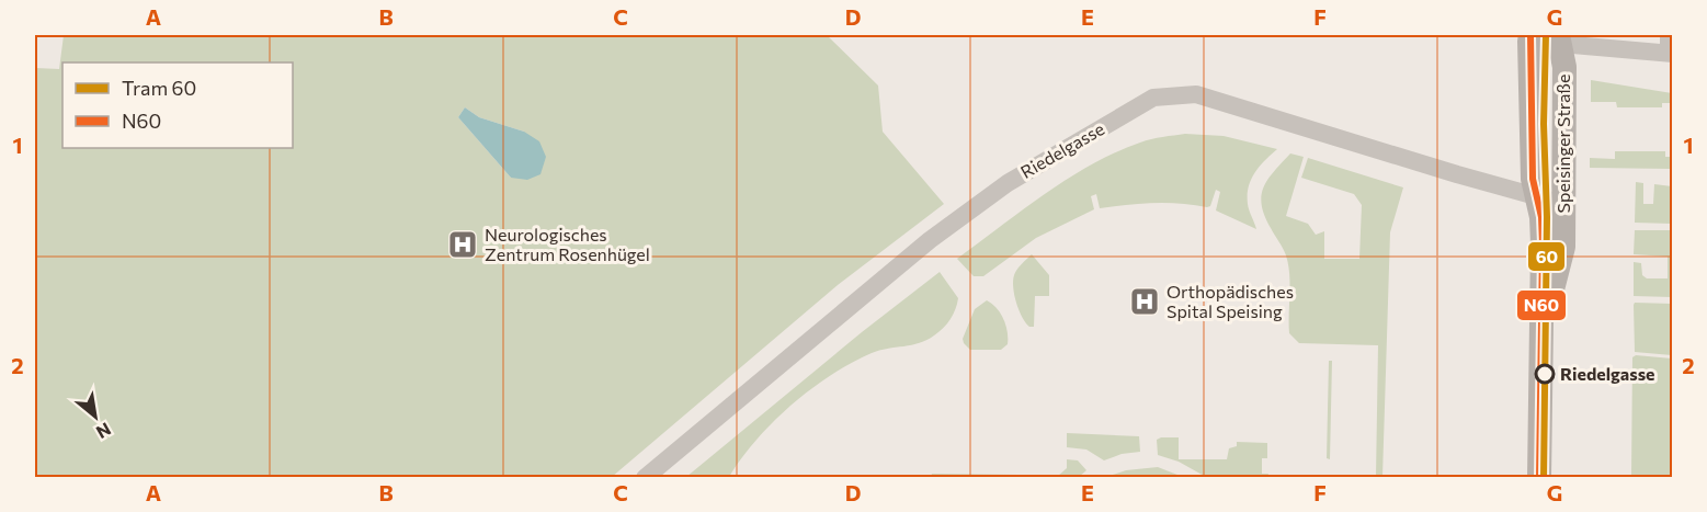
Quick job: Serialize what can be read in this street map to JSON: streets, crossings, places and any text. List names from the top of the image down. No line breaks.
{"streets":{"main road":["Speisinger Straße"],"street":["Riedelgasse"]},"crossings":[["Speisinger Straße","Riedelgasse"]],"places":{"hospital":["Neurologisches Zentrum Rosenhügel","Orthopädisches Spital Speising"],"other":["Riedelgasse"]},"lines":["tram line 60","transit line N60"],"legend":["Tram 60","N60"],"north":"bottom right","grid":{"columns":["A","B","C","D","E","F","G"],"rows":["1","2"]}}
